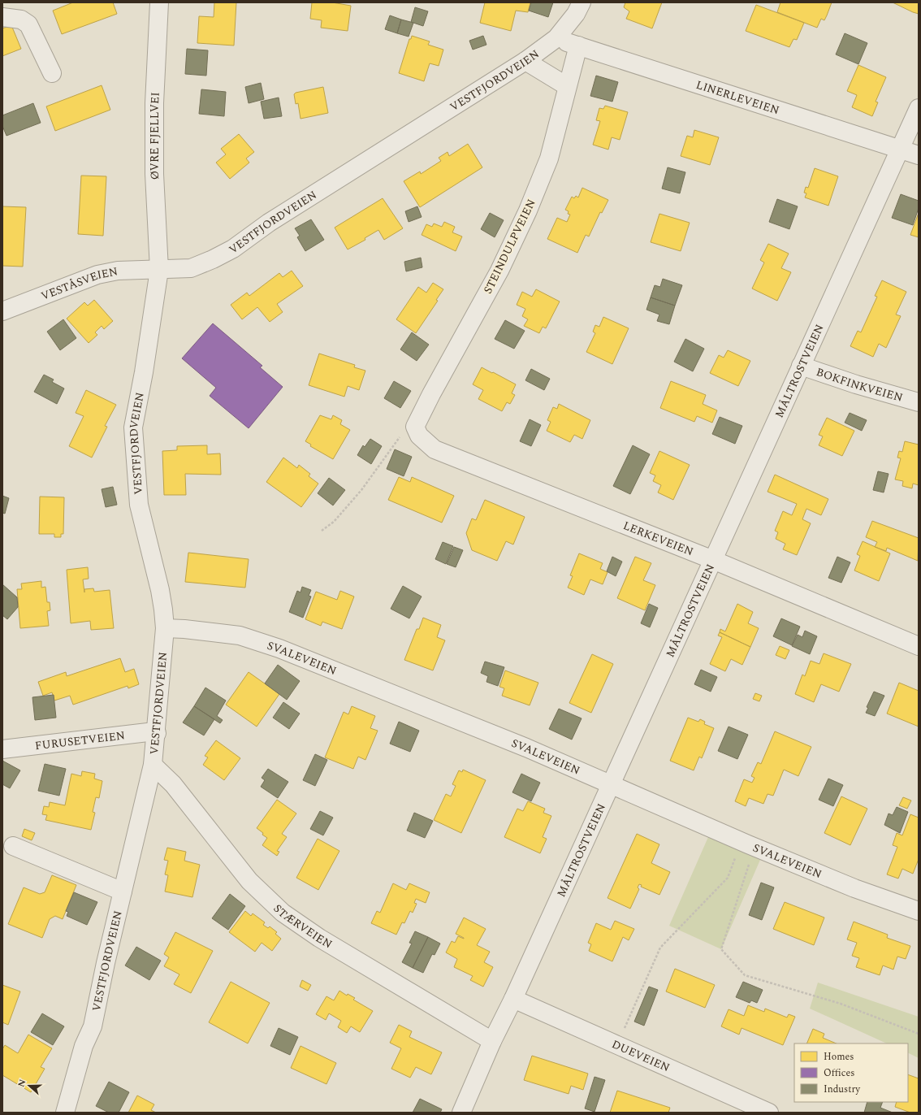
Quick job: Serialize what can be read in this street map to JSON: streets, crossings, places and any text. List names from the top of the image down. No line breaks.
{"streets":{"street":["VESTFJORDVEIEN","LINERLEVEIEN","ØVRE FJELLVEI","STEINDULPVEIEN","VESTÅSVEIEN","MÅLTROSTVEIEN","BOKFINKVEIEN","LERKEVEIEN","SVALEVEIEN","FURUSETVEIEN","STÆRVEIEN","DUEVEIEN"]},"crossings":[["VESTFJORDVEIEN","LINERLEVEIEN"],["VESTFJORDVEIEN","ØVRE FJELLVEI"],["VESTFJORDVEIEN","VESTÅSVEIEN"],["VESTFJORDVEIEN","SVALEVEIEN"],["VESTFJORDVEIEN","FURUSETVEIEN"],["VESTFJORDVEIEN","STÆRVEIEN"],["LINERLEVEIEN","STEINDULPVEIEN"],["LINERLEVEIEN","MÅLTROSTVEIEN"],["ØVRE FJELLVEI","VESTÅSVEIEN"],["STEINDULPVEIEN","LERKEVEIEN"],["MÅLTROSTVEIEN","BOKFINKVEIEN"],["MÅLTROSTVEIEN","LERKEVEIEN"],["MÅLTROSTVEIEN","SVALEVEIEN"],["MÅLTROSTVEIEN","STÆRVEIEN"],["MÅLTROSTVEIEN","DUEVEIEN"]],"legend":["Homes","Offices","Industry"],"north":"left"}
